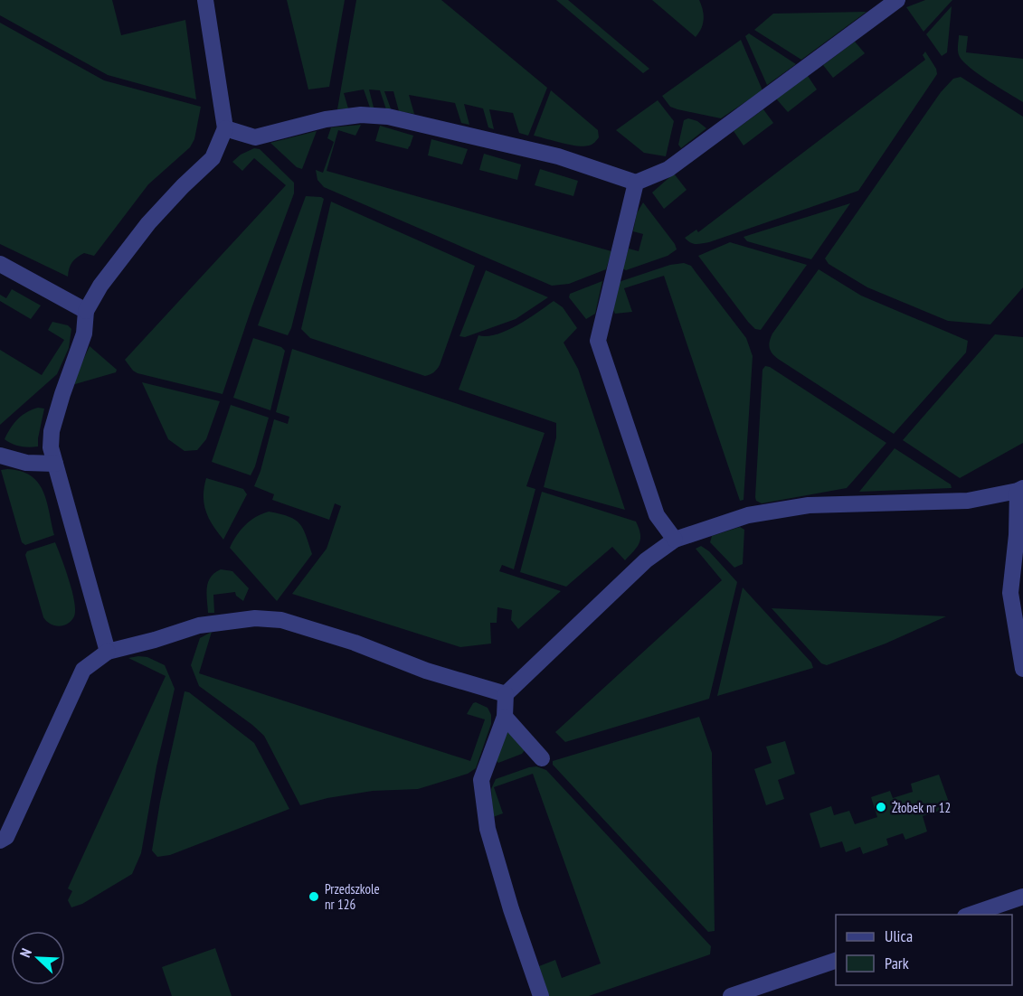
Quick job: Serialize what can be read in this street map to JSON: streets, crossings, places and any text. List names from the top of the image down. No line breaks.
{"places":["Żłobek nr 12","Przedszkole nr 126"],"legend":["Ulica","Park"],"north":"top left"}
